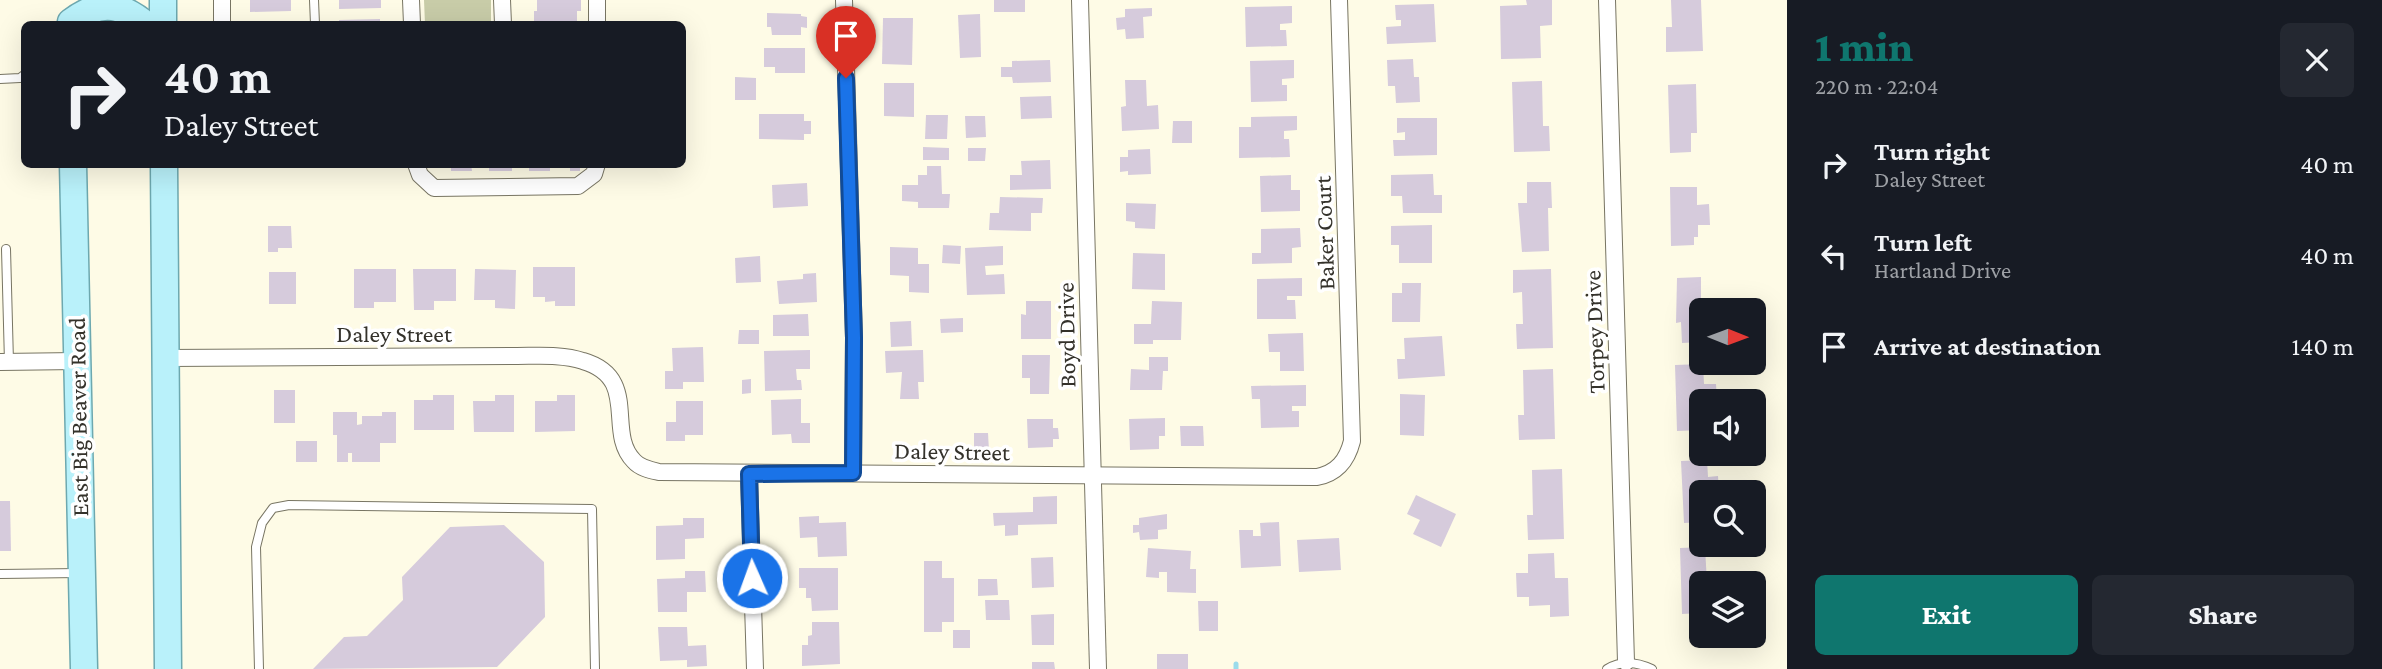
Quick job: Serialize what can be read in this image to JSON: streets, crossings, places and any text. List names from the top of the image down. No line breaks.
{"streets":{"main road":["East Big Beaver Road"],"street":["Baker Court","Torpey Drive","Daley Street","Boyd Drive"]},"crossings":[["Baker Court","Daley Street"],["Daley Street","Boyd Drive"]],"north":"right","page":{"heading":["1 min","220 m · 22:04"],"turn":["40 m","Daley Street"],"list":[{"name":"Turn right","note":"Daley Street","value":"40 m"},{"name":"Turn left","note":"Hartland Drive","value":"40 m"},{"name":"Arrive at destination","value":"140 m"}],"buttons":["Exit","Share"]}}
